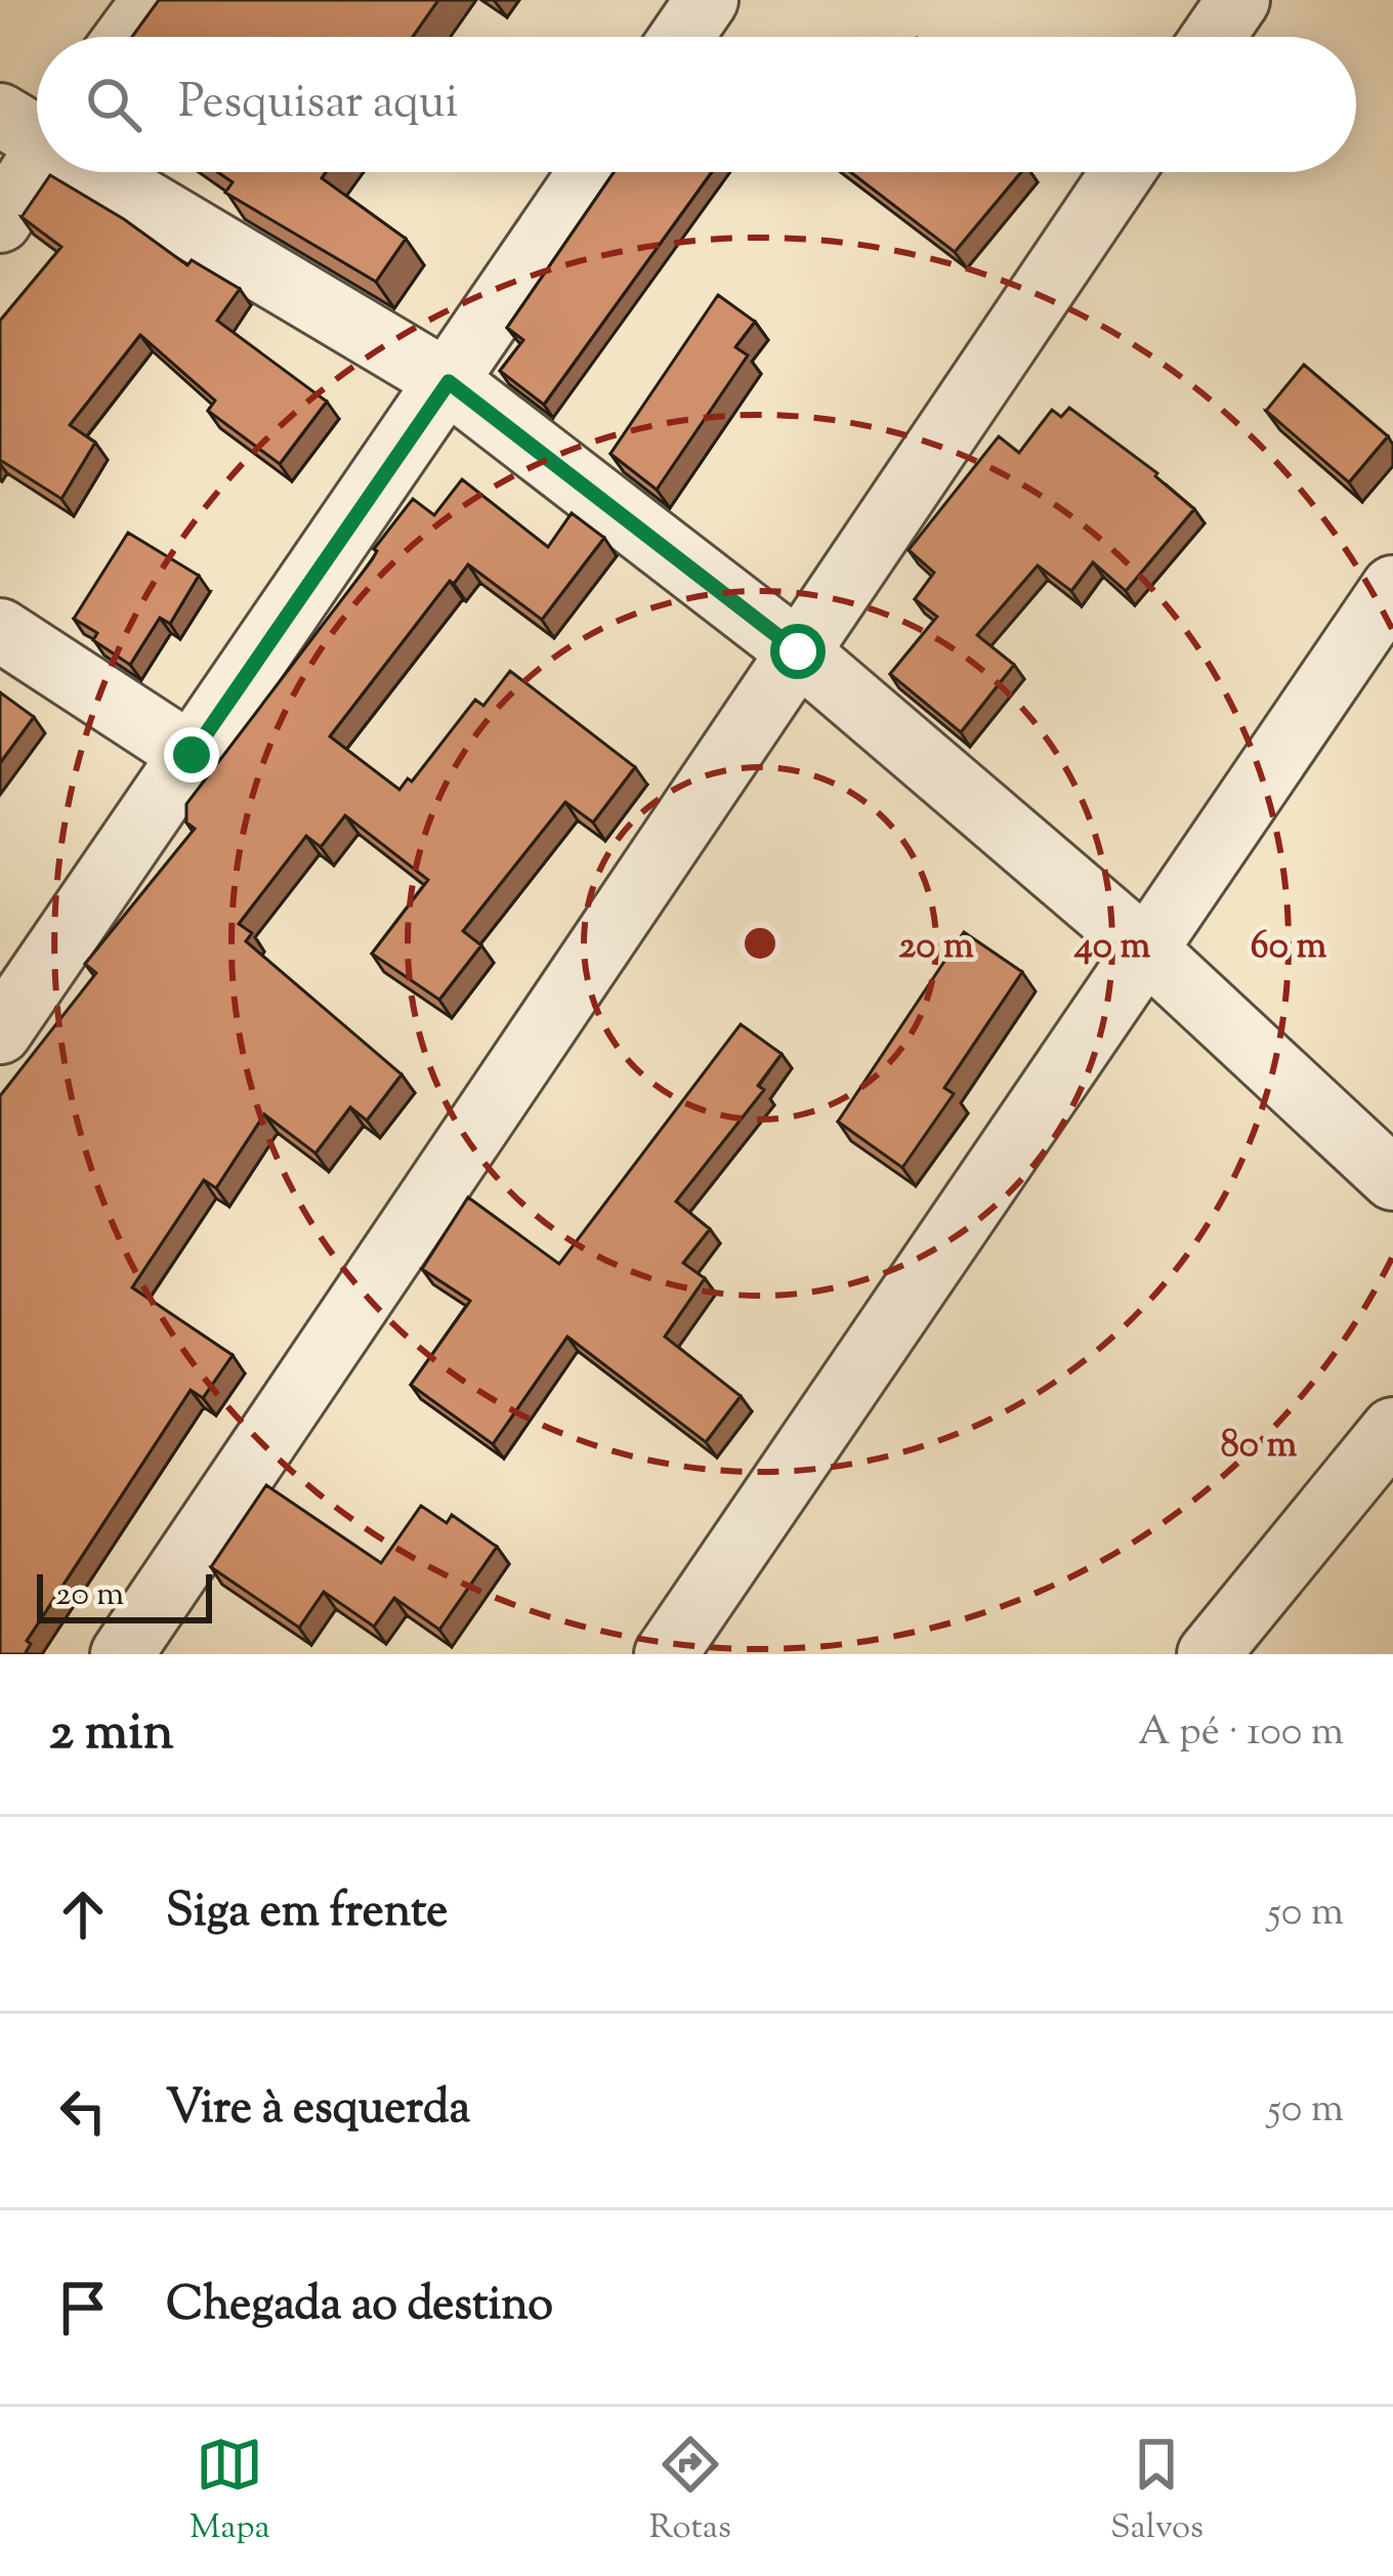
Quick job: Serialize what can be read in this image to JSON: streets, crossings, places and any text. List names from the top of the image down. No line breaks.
{"scale_bar":"20 m","page":{"search":"Pesquisar aqui","scale":"20 m","heading":["2 min","A pé · 100 m"],"list":[["Siga em frente","50 m"],["Vire à esquerda","50 m"],"Chegada ao destino"],"nav":["Mapa","Rotas","Salvos"]},"rings":["20 m","40 m","60 m","80 m"]}
